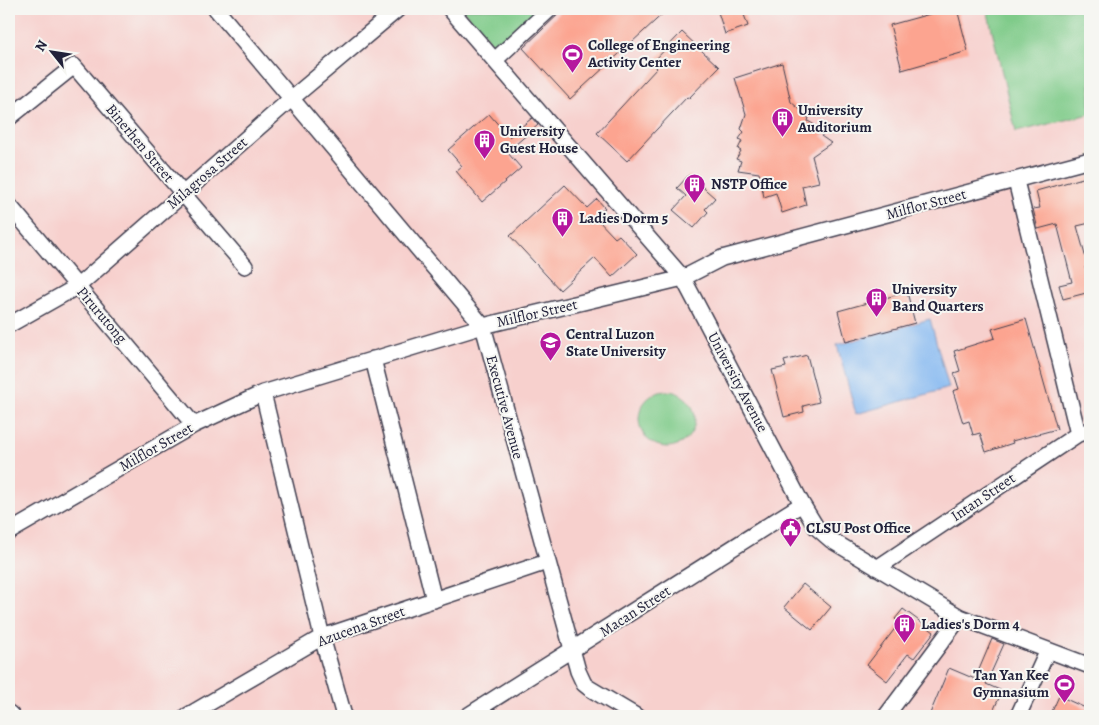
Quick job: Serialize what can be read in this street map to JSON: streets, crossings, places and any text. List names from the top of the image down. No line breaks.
{"streets":{"street":["Binerhen Street","Milagrosa Street","Milflor Street","Pirurutong","University Avenue","Executive Avenue","Intan Street","Macan Street","Azucena Street"]},"crossings":[["Binerhen Street","Milagrosa Street"],["Milagrosa Street","Pirurutong"],["Milagrosa Street","Executive Avenue"],["Milflor Street","Pirurutong"],["Milflor Street","University Avenue"],["Milflor Street","Executive Avenue"],["University Avenue","Intan Street"],["University Avenue","Macan Street"],["Executive Avenue","Macan Street"],["Executive Avenue","Azucena Street"]],"places":{"sports":["College of Engineering Activity Center","Tan Yan Kee Gymnasium"],"building":["University Auditorium","University Guest House","NSTP Office","Ladies Dorm 5","University Band Quarters","Ladies's Dorm 4"],"school or university":["Central Luzon State University"],"public building":["CLSU Post Office"]},"north":"top left"}
